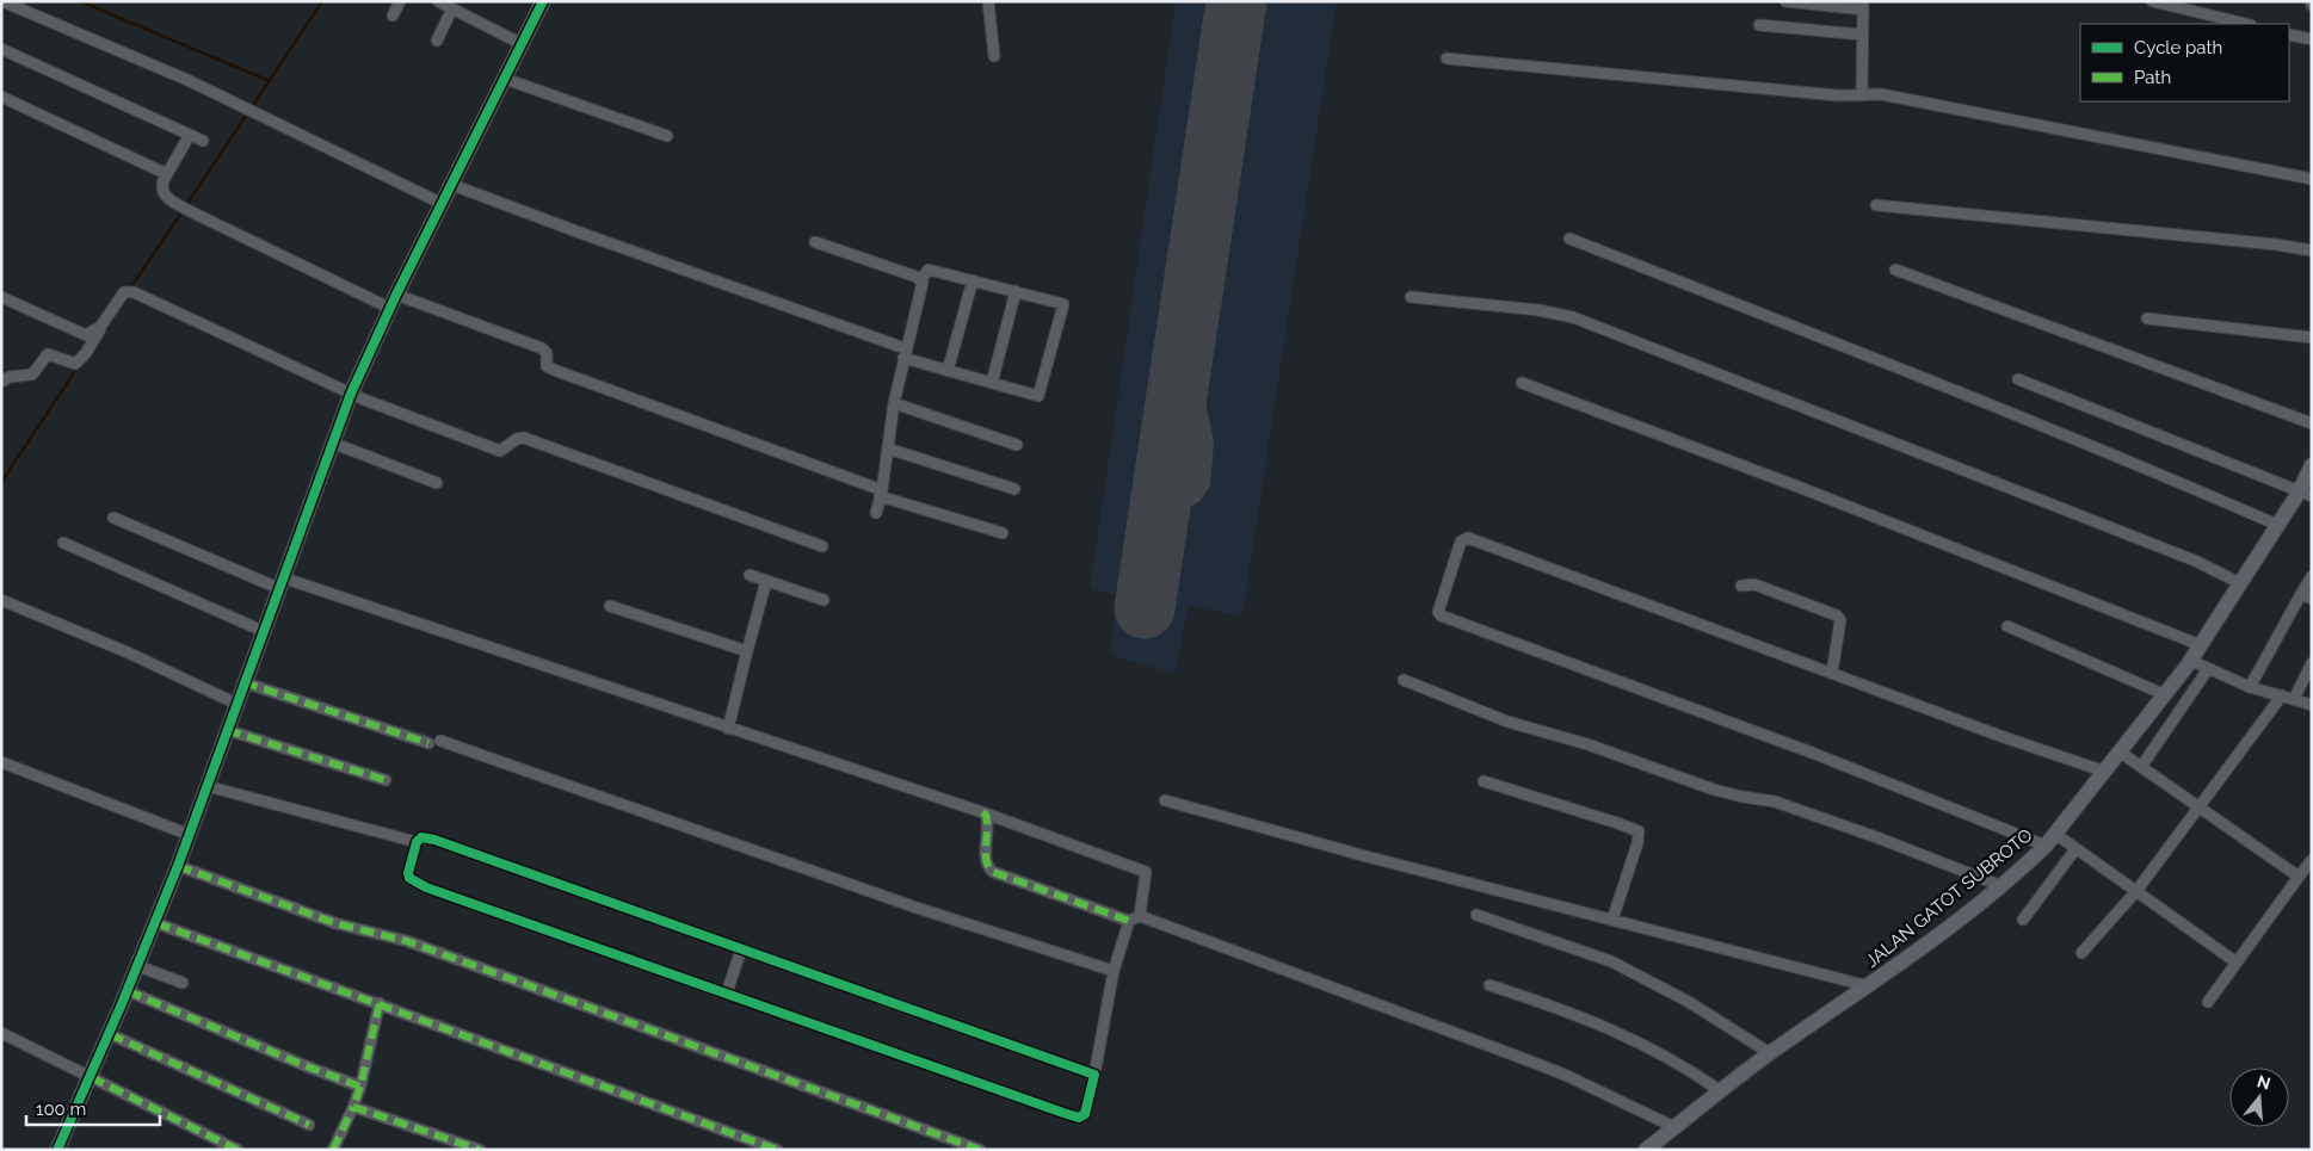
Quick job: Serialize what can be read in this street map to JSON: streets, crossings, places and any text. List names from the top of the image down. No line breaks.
{"streets":{"street":["JALAN GATOT SUBROTO"]},"legend":["Cycle path","Path"],"scale_bar":"100 m","north":"top"}
